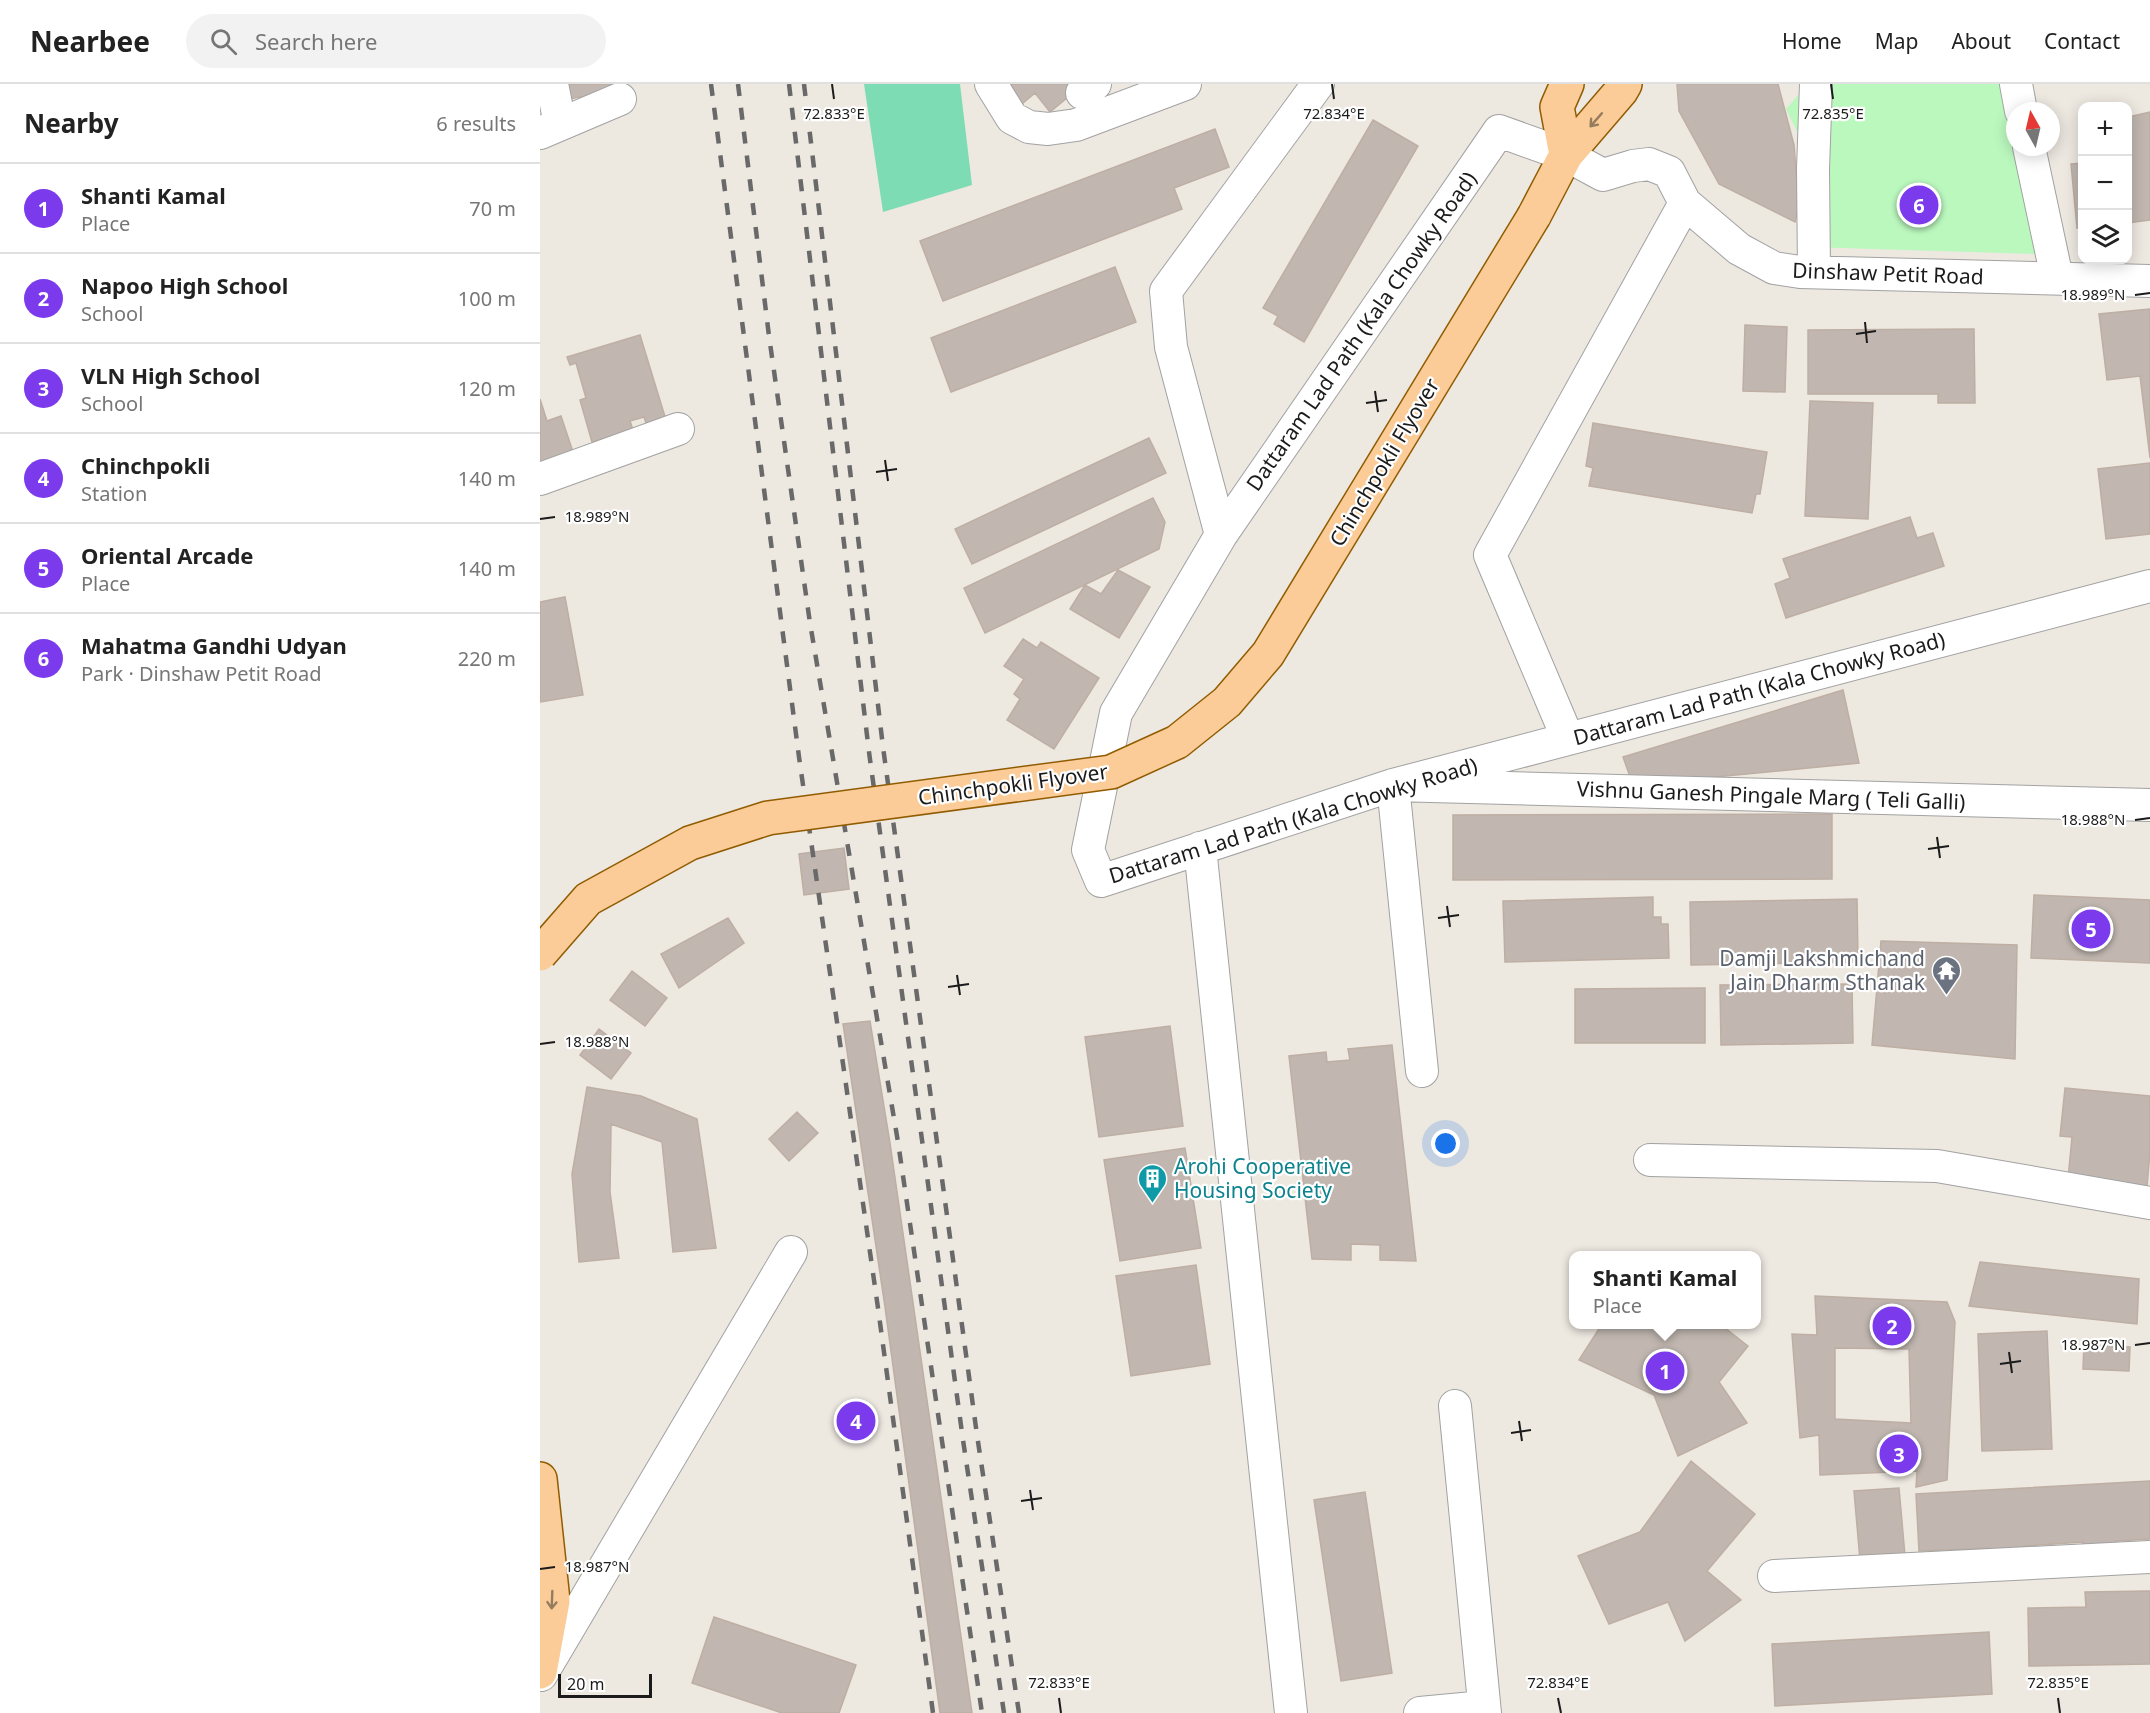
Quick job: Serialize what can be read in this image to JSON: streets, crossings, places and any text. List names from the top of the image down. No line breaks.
{"streets":{"main road":["Chinchpokli Flyover"],"street":["Dinshaw Petit Road","Dattaram Lad Path (Kala Chowky Road)","Vishnu Ganesh Pingale Marg ( Teli Galli)"]},"crossings":[["Dinshaw Petit Road","Dattaram Lad Path (Kala Chowky Road)"],["Dinshaw Petit Road","Chinchpokli Flyover"],["Dattaram Lad Path (Kala Chowky Road)","Chinchpokli Flyover"],["Dattaram Lad Path (Kala Chowky Road)","Vishnu Ganesh Pingale Marg ( Teli Galli)"]],"places":{"temple":["Damji Lakshmichand Jain Dharm Sthanak"],"building":["Arohi Cooperative Housing Society"]},"scale_bar":"20 m","north":"top","page":{"header":"Nearbee","search":"Search here","nav":["Home","Map","About","Contact"],"heading":["Nearby","6 results"],"map_buttons":["+","−"],"list":[{"mark":"1","name":"Shanti Kamal","note":"Place","value":"70 m"},{"mark":"2","name":"Napoo High School","note":"School","value":"100 m"},{"mark":"3","name":"VLN High School","note":"School","value":"120 m"},{"mark":"4","name":"Chinchpokli","note":"Station","value":"140 m"},{"mark":"5","name":"Oriental Arcade","note":"Place","value":"140 m"},{"mark":"6","name":"Mahatma Gandhi Udyan","note":"Park · Dinshaw Petit Road","value":"220 m"}],"pins":["6","5","2","1","4","3"],"popup":["Shanti Kamal","Place"],"scale":"20 m"},"coordinates":["72.833°E","72.834°E","72.835°E","18.989°N","18.988°N","18.987°N"]}
